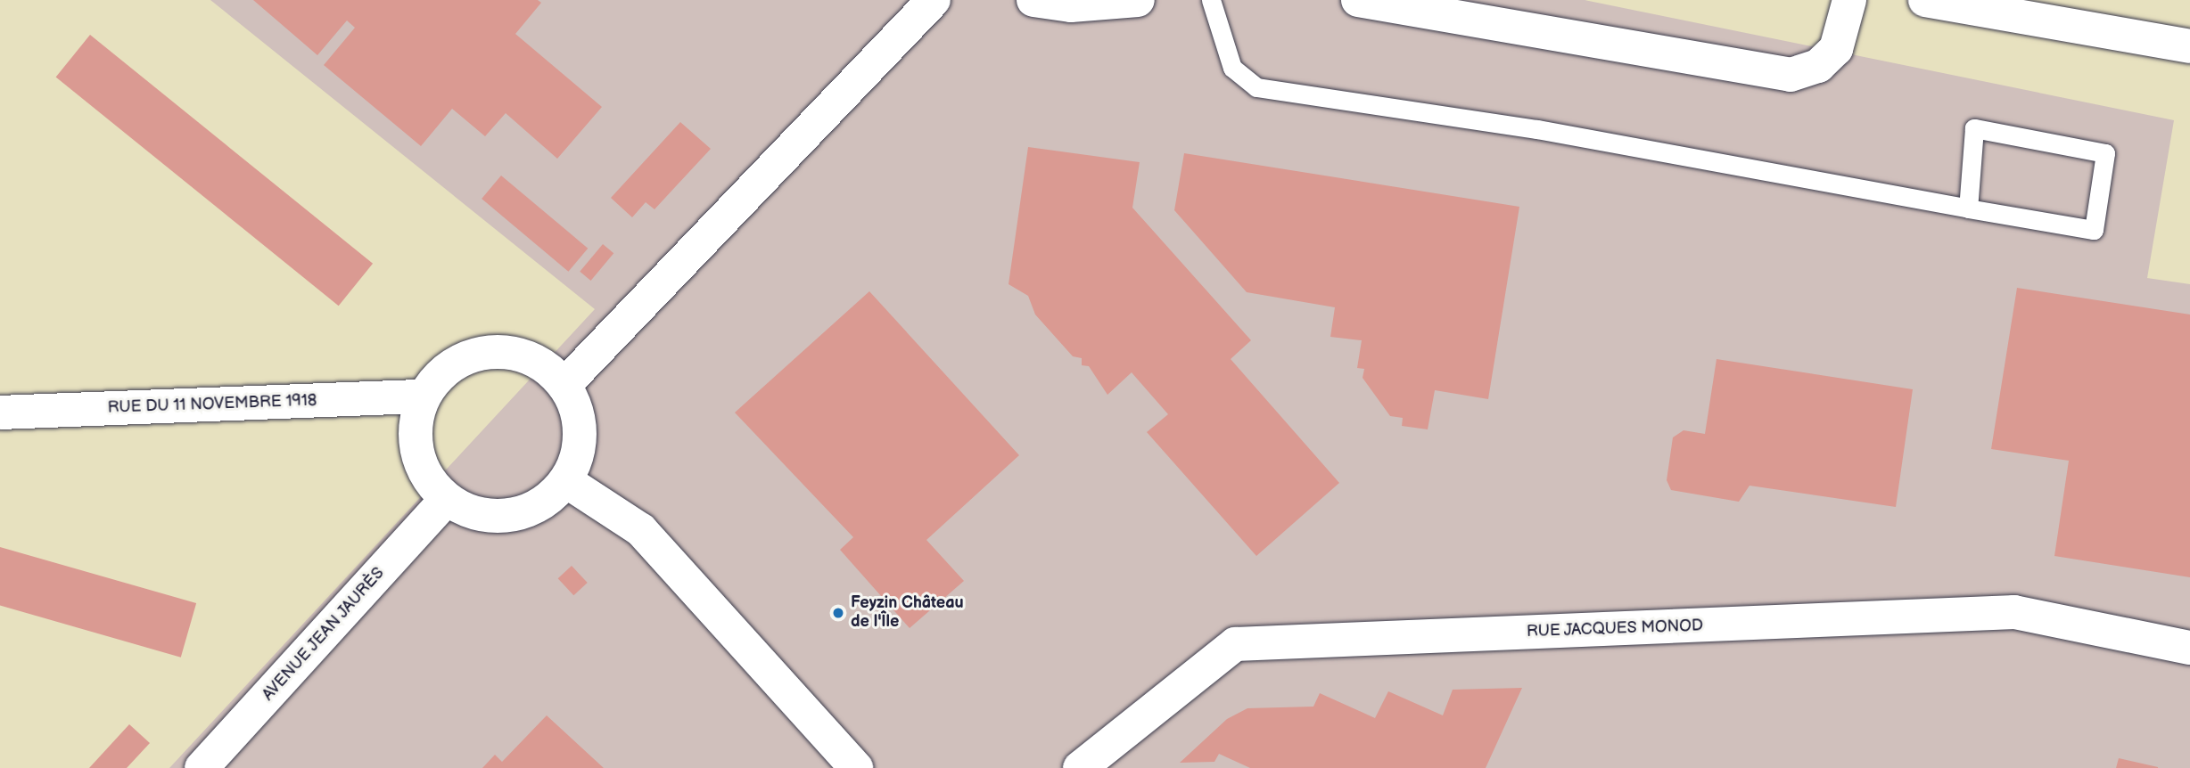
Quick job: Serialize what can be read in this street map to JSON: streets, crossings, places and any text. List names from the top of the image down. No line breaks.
{"streets":{"street":["RUE DU 11 NOVEMBRE 1918","RUE JACQUES MONOD","AVENUE JEAN JAURÈS"]},"crossings":[["RUE DU 11 NOVEMBRE 1918","AVENUE JEAN JAURÈS"]],"places":["Feyzin Château de l'Île"]}
